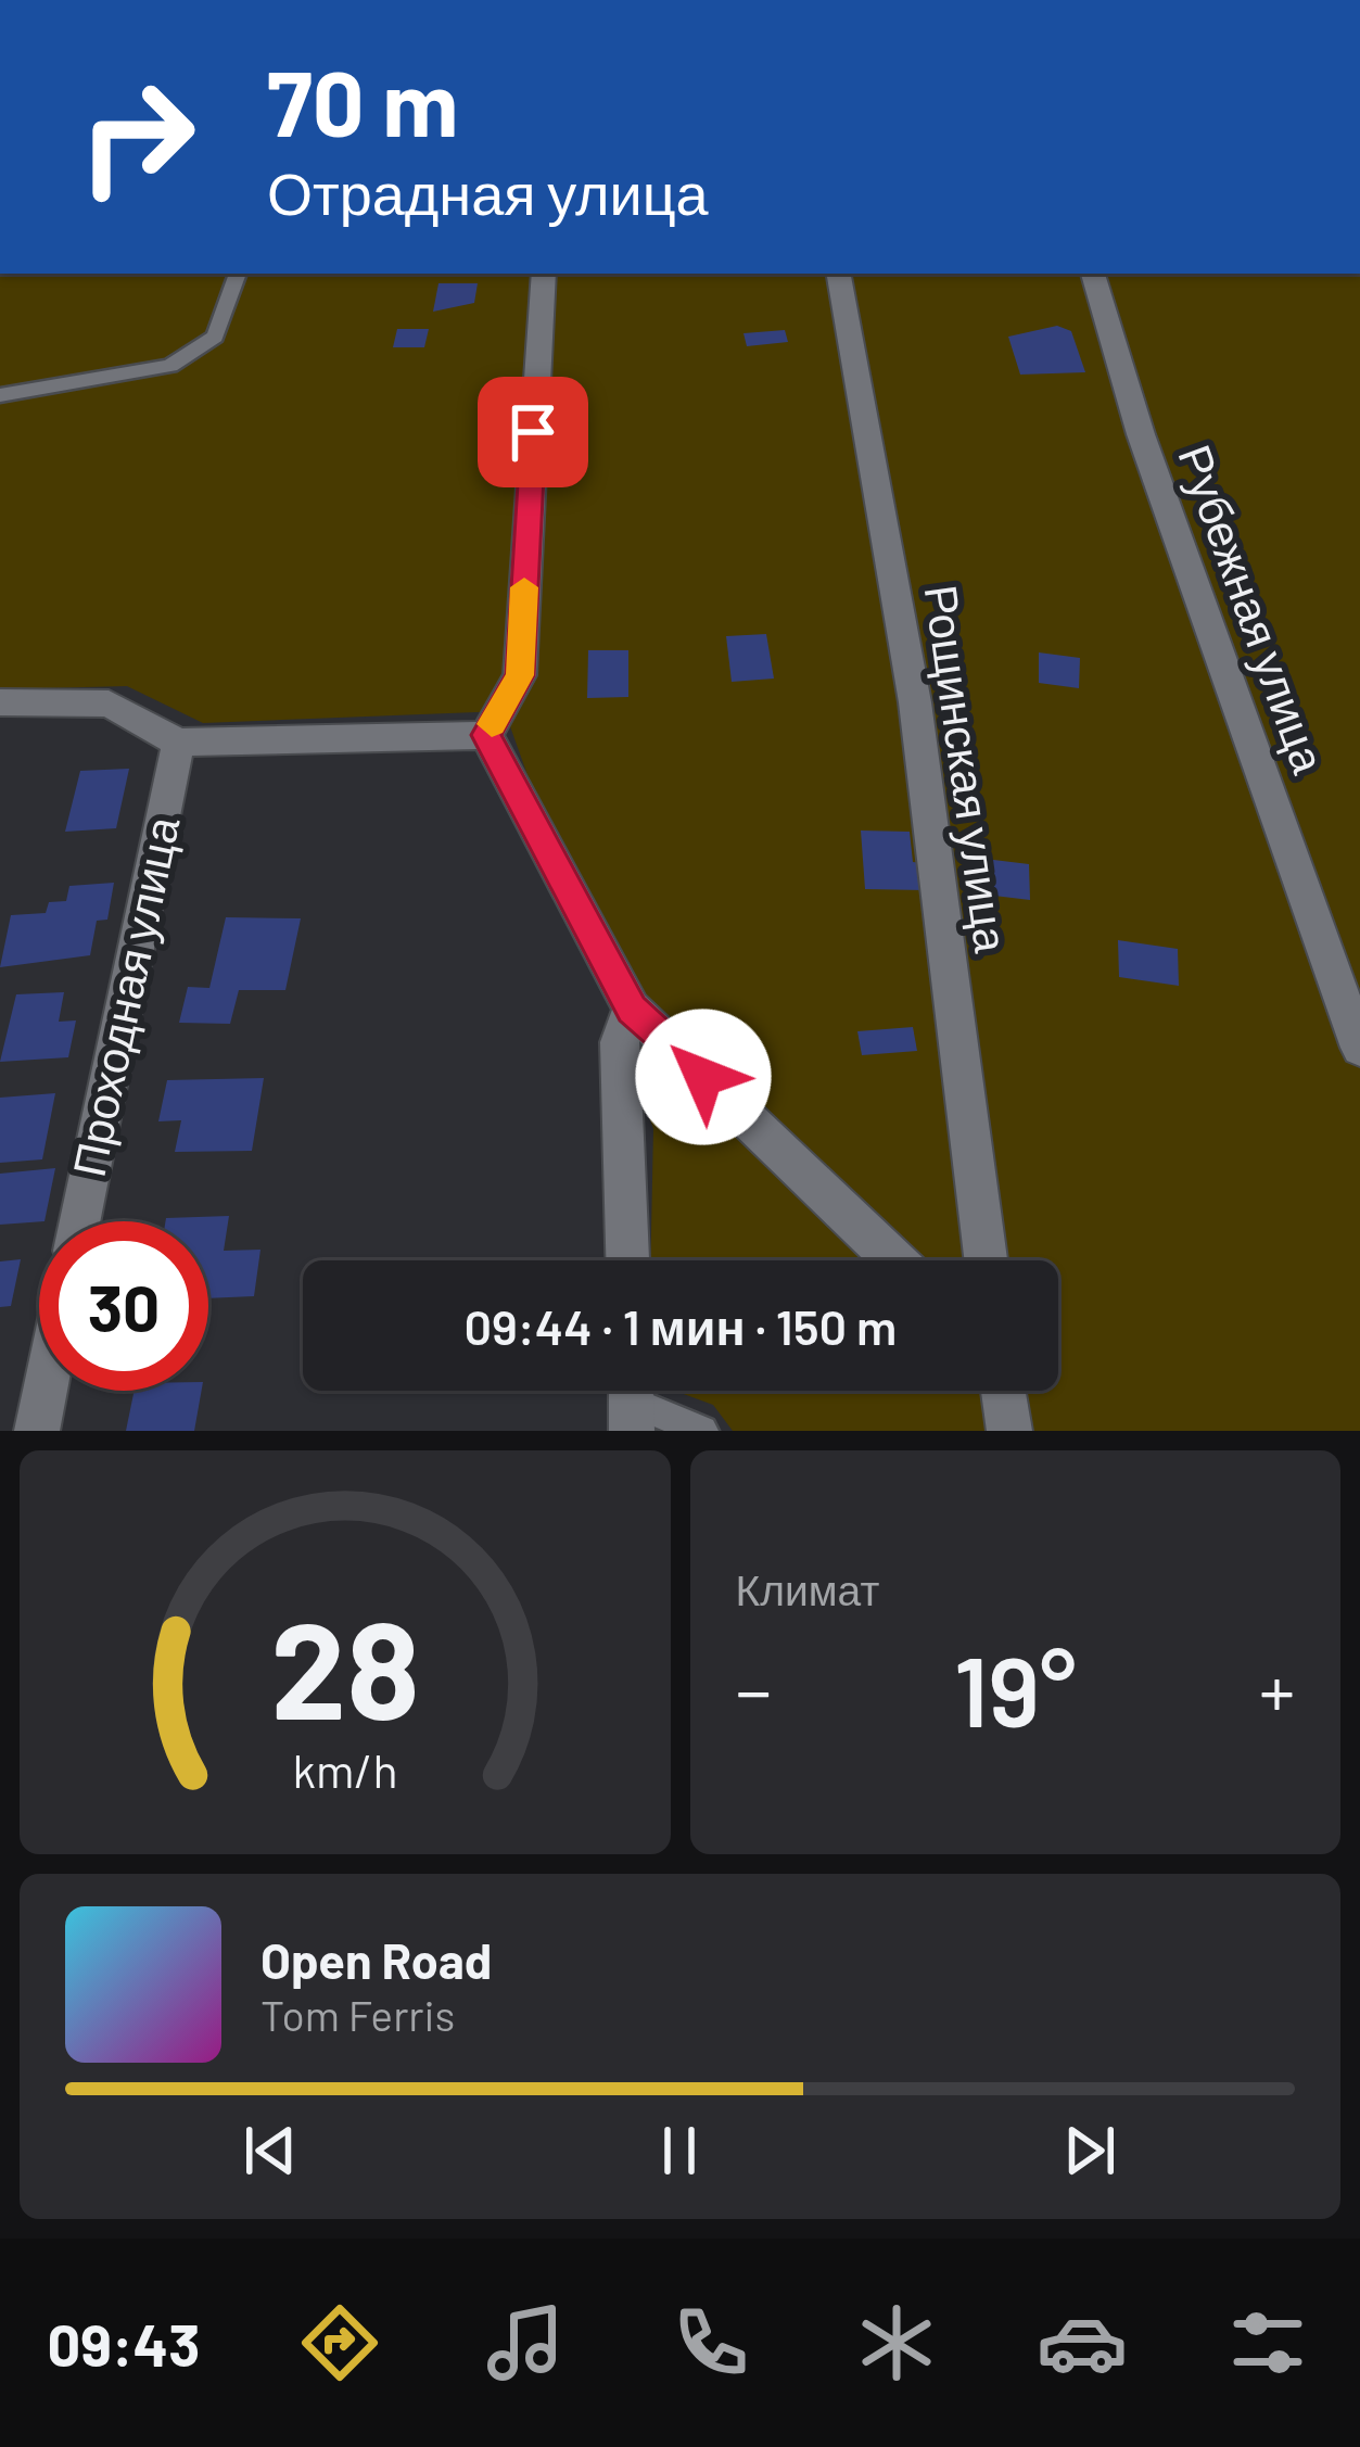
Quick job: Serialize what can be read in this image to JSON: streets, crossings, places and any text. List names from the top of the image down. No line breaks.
{"streets":{"street":["Рубежная улица","Рощинская улица","Проходная улица"]},"page":{"turn":["70 m","Отрадная улица"],"limit":"30","trip":"09:44 · 1 мин · 150 m","tile":"Климат","heat":["−","19°","+"],"song":["Open Road","Tom Ferris"],"tabs":"09:43","gauge":["28","km/h"]}}
